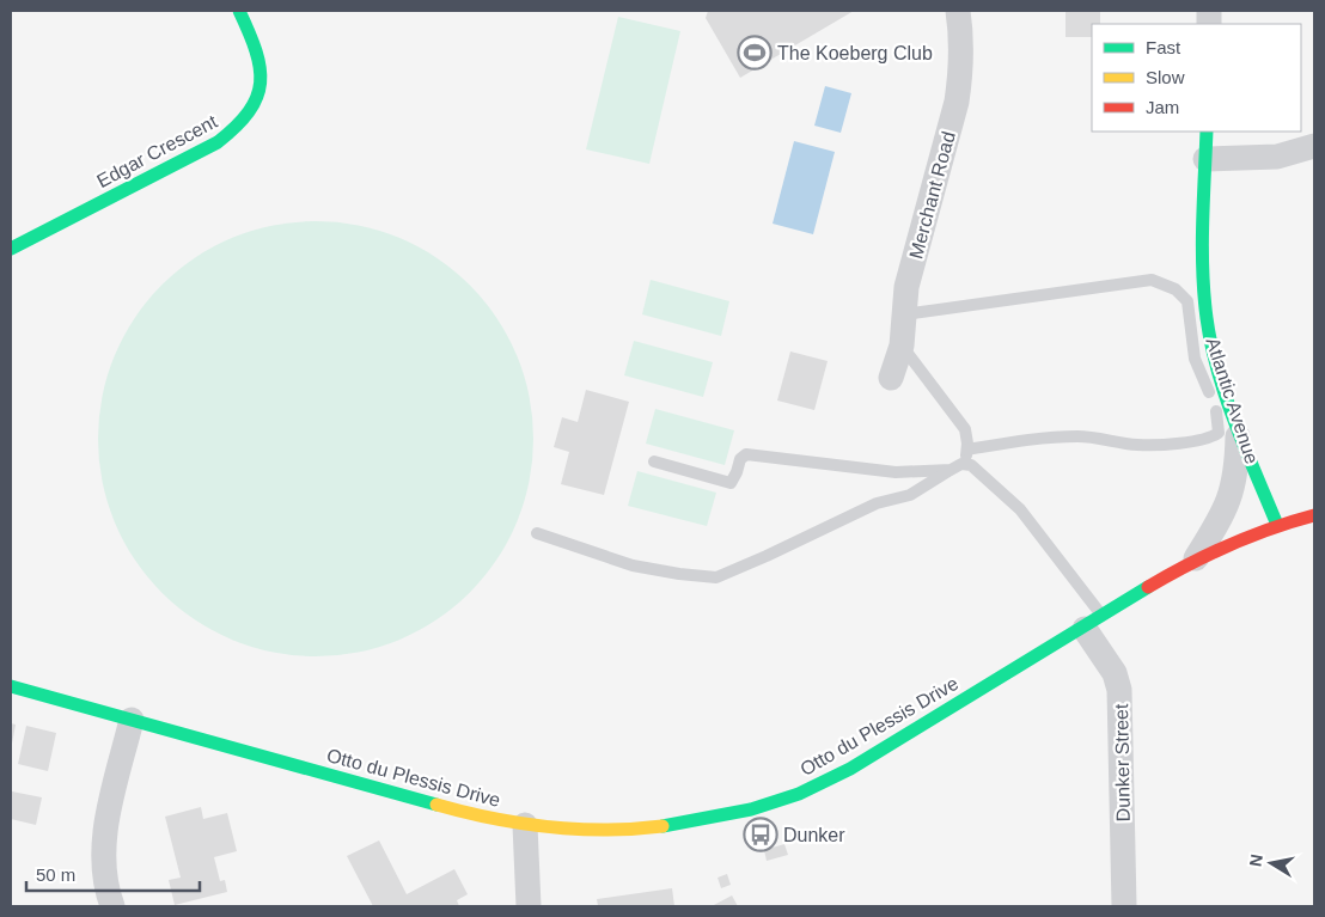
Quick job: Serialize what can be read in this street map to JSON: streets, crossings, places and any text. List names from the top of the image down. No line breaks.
{"streets":{"street":["Edgar Crescent","Merchant Road","Atlantic Avenue","Otto du Plessis Drive","Dunker Street"]},"crossings":[["Atlantic Avenue","Otto du Plessis Drive"],["Otto du Plessis Drive","Dunker Street"]],"places":{"sports":["The Koeberg Club"],"bus stop":["Dunker"]},"legend":["Fast","Slow","Jam"],"scale_bar":"50 m","north":"left"}
